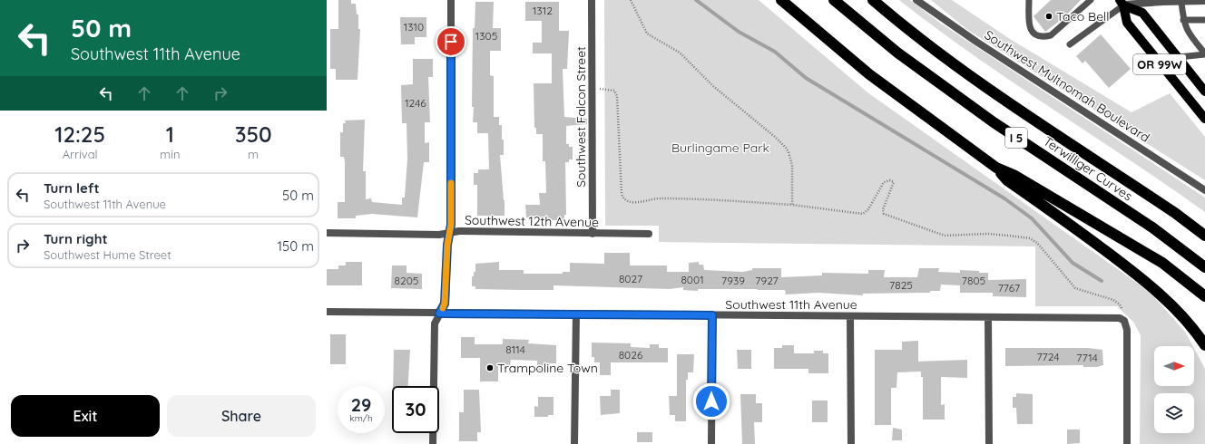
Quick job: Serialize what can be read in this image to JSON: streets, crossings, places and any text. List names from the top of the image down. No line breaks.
{"streets":{"highway":["I 5","Terwilliger Curves"],"main road":["OR 99W"],"street":["Southwest Multnomah Boulevard","Southwest Falcon Street","Southwest 12th Avenue","Southwest 11th Avenue"]},"crossings":[["Southwest Falcon Street","Southwest 12th Avenue"]],"parks":["Burlingame Park"],"places":["Taco Bell","Trampoline Town"],"house_numbers":["1312","1310","1305","1246","8027","8001","8205","7939","7927","7805","7825","7767","8114","8026","7724","7714"],"north":"right","page":{"turn":["50 m","Southwest 11th Avenue"],"eta":["12:25","Arrival","1","min","350","m"],"list":[{"name":"Turn left","note":"Southwest 11th Avenue","value":"50 m"},{"name":"Turn right","note":"Southwest Hume Street","value":"150 m"}],"speed":"29 km/h","limit":"30","buttons":["Exit","Share"]}}
